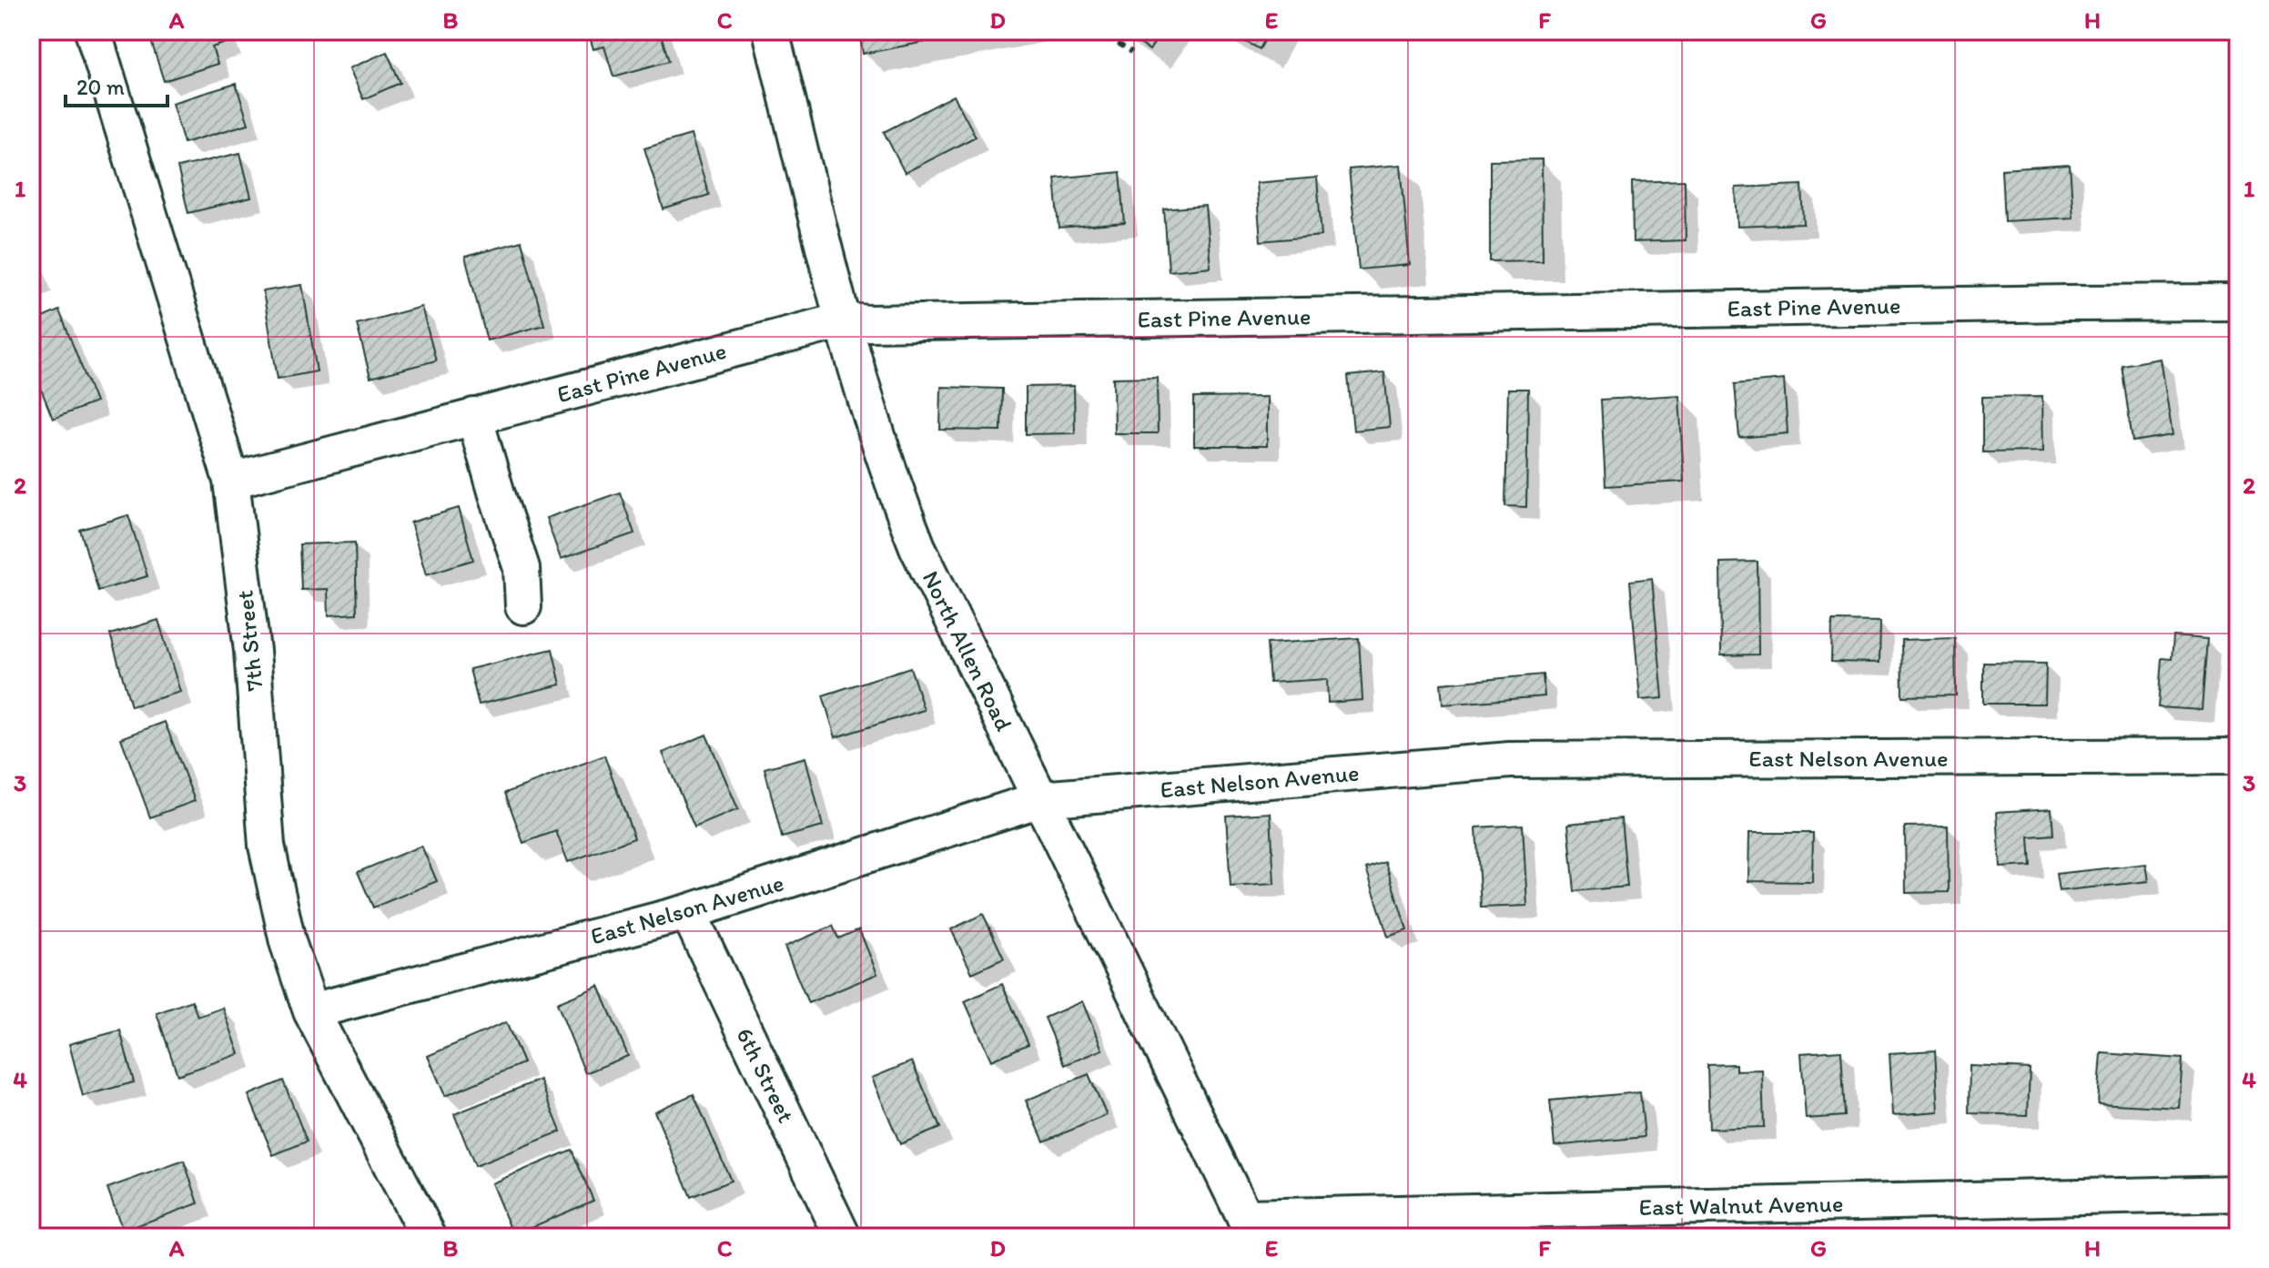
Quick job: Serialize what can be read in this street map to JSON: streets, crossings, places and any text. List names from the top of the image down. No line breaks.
{"streets":{"street":["East Pine Avenue","7th Street","North Allen Road","East Nelson Avenue","6th Street","East Walnut Avenue"]},"crossings":[["East Pine Avenue","7th Street"],["East Pine Avenue","North Allen Road"],["7th Street","East Nelson Avenue"],["North Allen Road","East Nelson Avenue"],["North Allen Road","East Walnut Avenue"],["East Nelson Avenue","6th Street"]],"scale_bar":"20 m","grid":{"columns":["A","B","C","D","E","F","G","H"],"rows":["1","2","3","4"]}}
